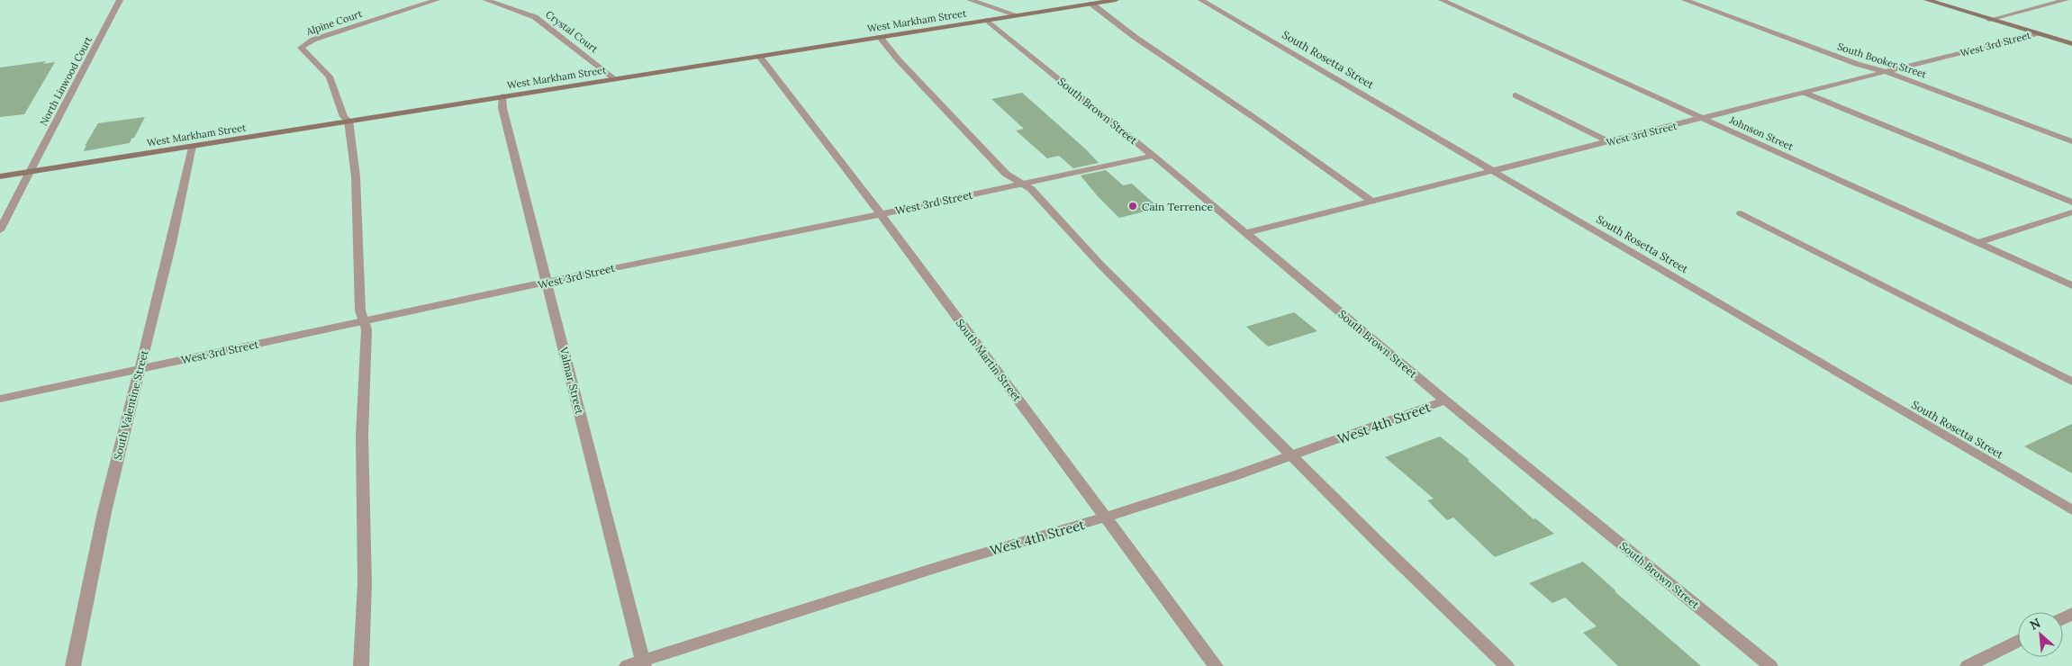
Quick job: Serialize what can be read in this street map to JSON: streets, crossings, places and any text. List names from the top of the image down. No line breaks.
{"streets":{"main road":["West Markham Street"],"street":["Alpine Court","Crystal Court","West 3rd Street","South Rosetta Street","South Booker Street","North Linwood Court","South Brown Street","Johnson Street","South Martin Street","Valmar Street","South Valentine Street","West 4th Street"]},"crossings":[["West Markham Street","Alpine Court"],["West Markham Street","Crystal Court"],["West Markham Street","North Linwood Court"],["West Markham Street","South Brown Street"],["West Markham Street","South Martin Street"],["West Markham Street","Valmar Street"],["West Markham Street","South Valentine Street"],["West 3rd Street","South Rosetta Street"],["West 3rd Street","South Booker Street"],["West 3rd Street","South Brown Street"],["West 3rd Street","Johnson Street"],["West 3rd Street","South Martin Street"],["West 3rd Street","Valmar Street"],["West 3rd Street","South Valentine Street"],["South Brown Street","West 4th Street"],["South Martin Street","West 4th Street"],["Valmar Street","West 4th Street"]],"places":["Cain Terrence"],"north":"top left"}
